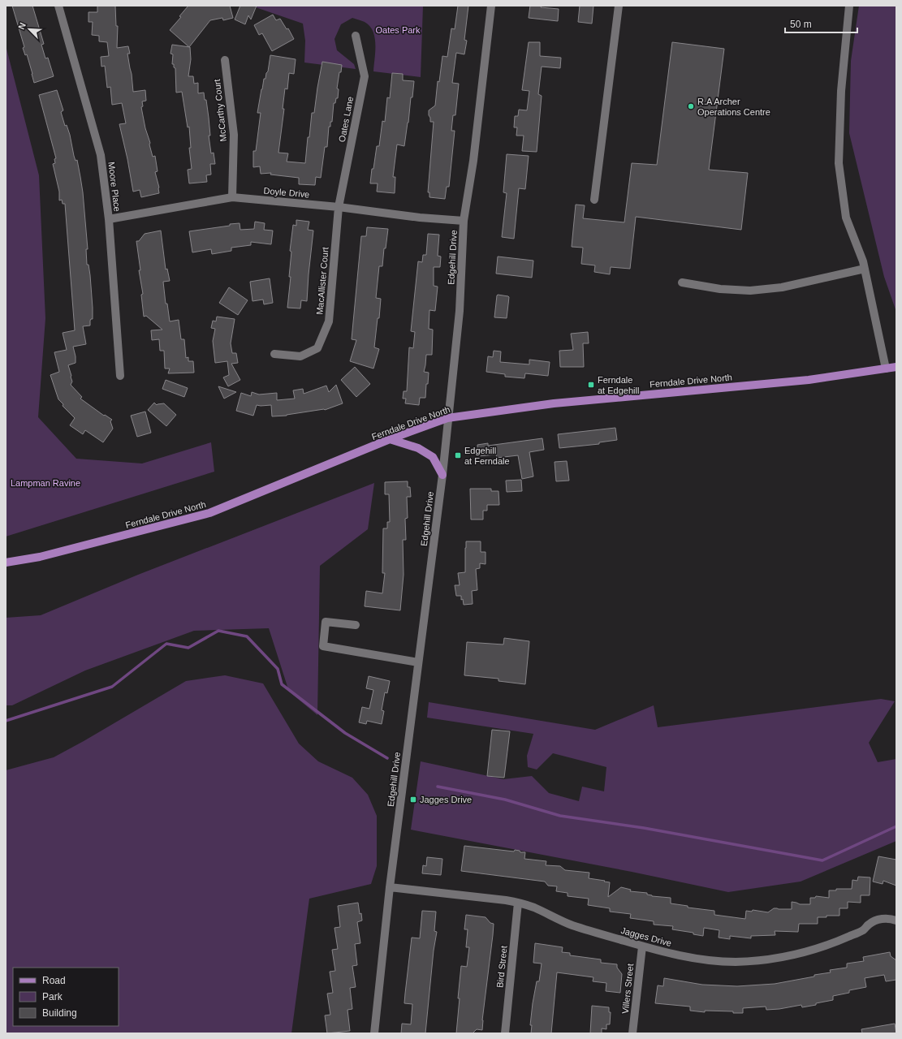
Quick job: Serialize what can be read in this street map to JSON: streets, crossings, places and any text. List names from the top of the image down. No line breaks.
{"streets":{"main road":["Ferndale Drive North"],"street":["McCarthy Court","Oates Lane","Moore Place","Doyle Drive","Edgehill Drive","MacAllister Court","Jagges Drive","Bird Street","Villers Street"]},"crossings":[["McCarthy Court","Doyle Drive"],["Oates Lane","Doyle Drive"],["Oates Lane","MacAllister Court"],["Moore Place","Doyle Drive"],["Doyle Drive","Edgehill Drive"],["Doyle Drive","MacAllister Court"],["Edgehill Drive","Ferndale Drive North"],["Edgehill Drive","Jagges Drive"],["Jagges Drive","Bird Street"],["Jagges Drive","Villers Street"]],"parks":["Oates Park","Lampman Ravine"],"places":{"other":["R.A Archer Operations Centre"],"transit":["Ferndale at Edgehill","Edgehill at Ferndale","Jagges Drive"]},"legend":["Road","Park","Building"],"scale_bar":"50 m","north":"top left"}
